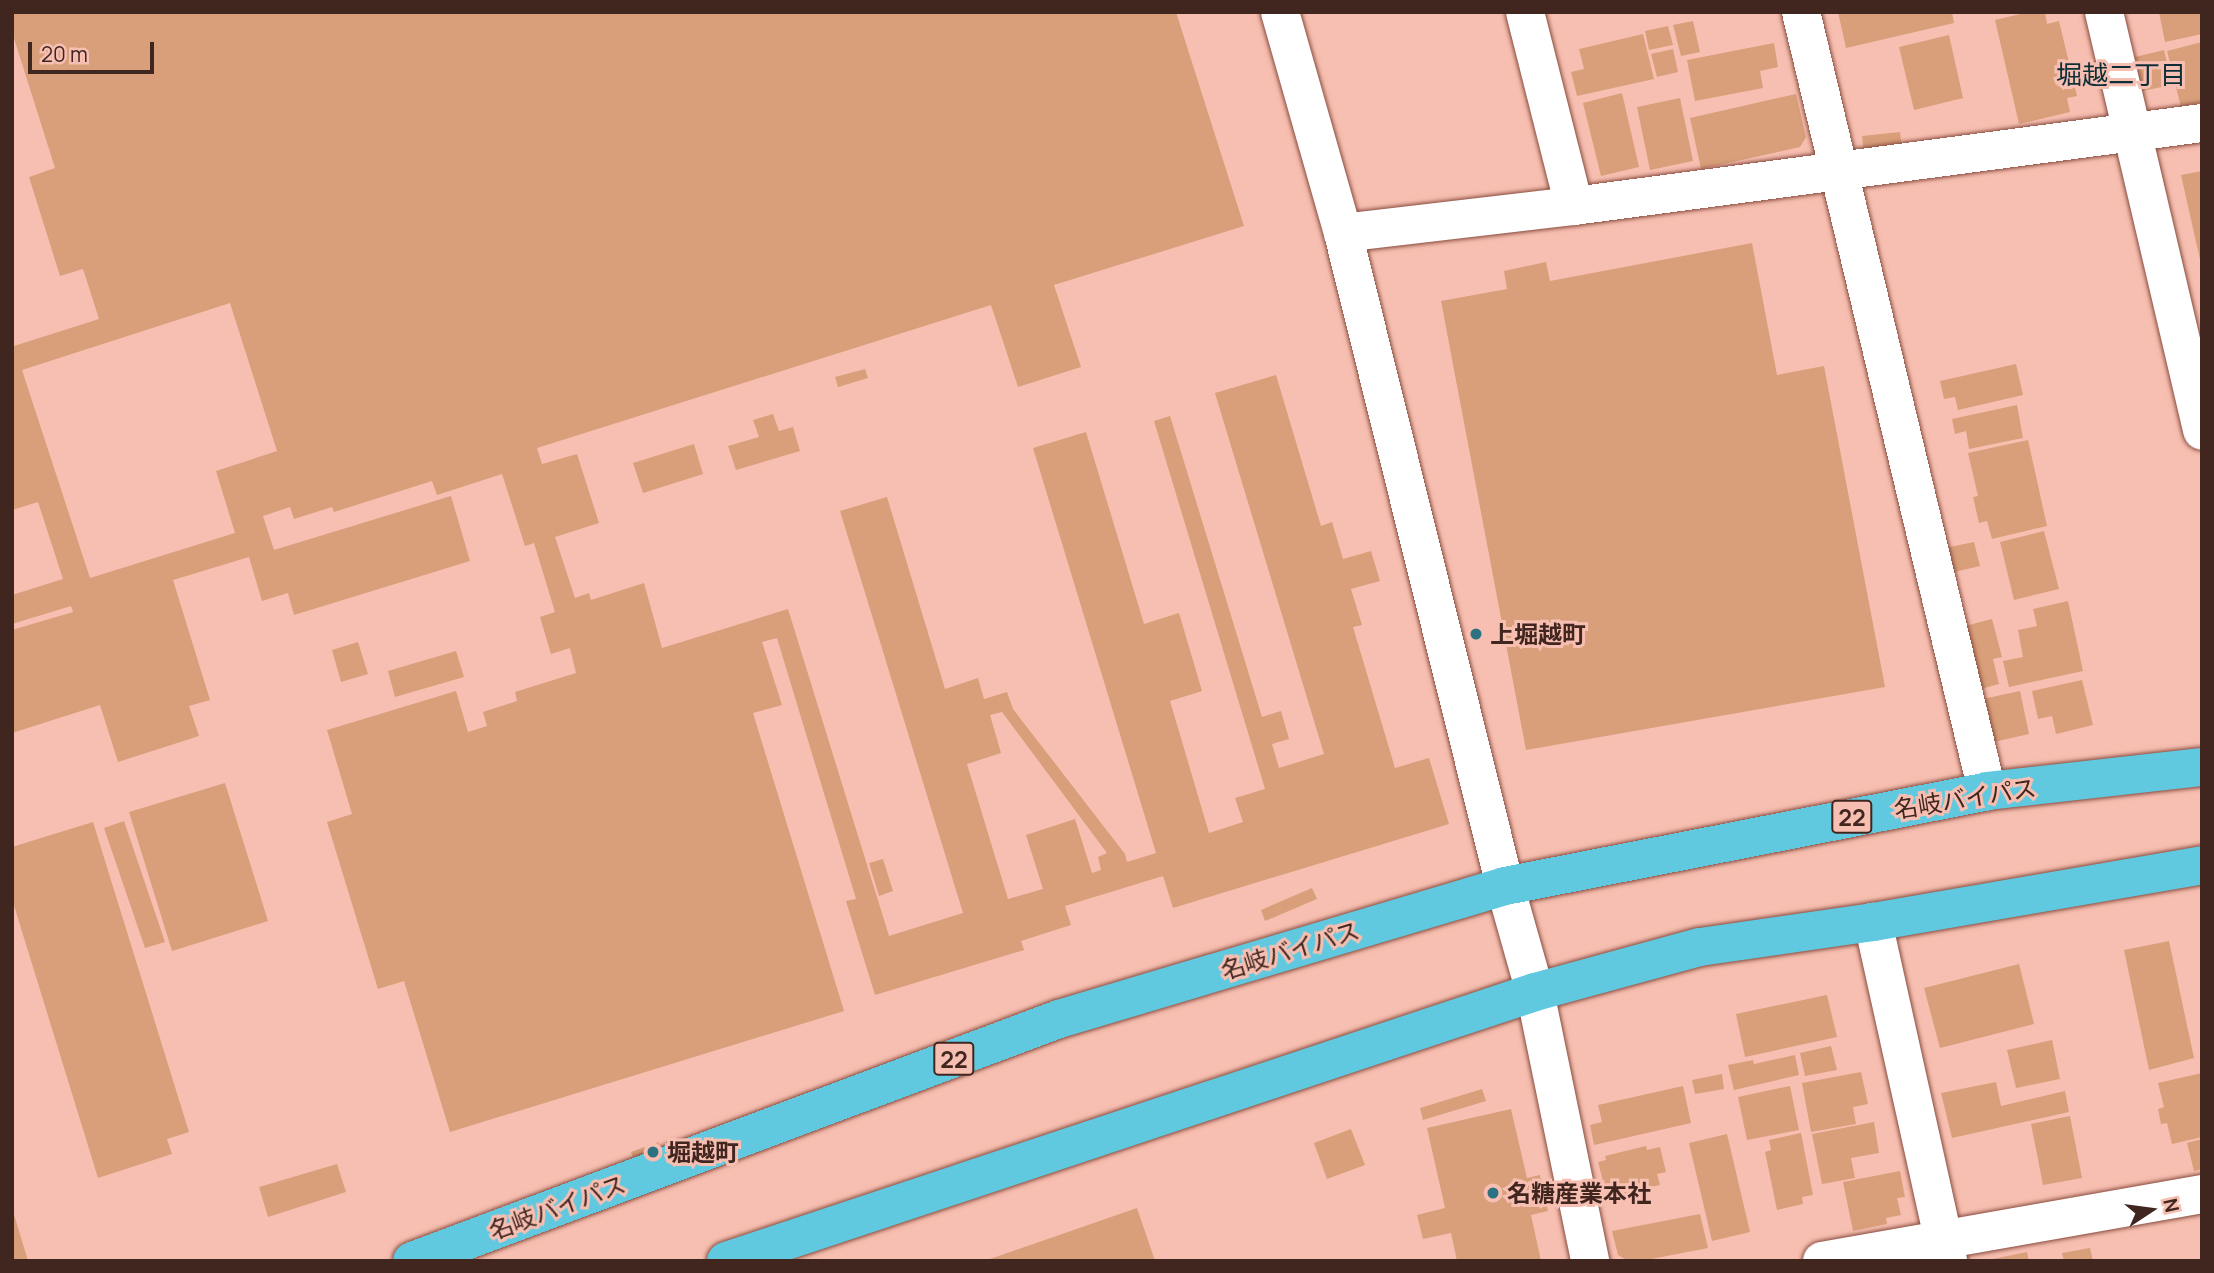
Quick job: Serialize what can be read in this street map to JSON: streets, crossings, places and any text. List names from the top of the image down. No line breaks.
{"streets":{"highway":["名岐バイパス","22"]},"districts":["堀越二丁目"],"places":["上堀越町","堀越町","名糖産業本社"],"scale_bar":"20 m","north":"right"}
